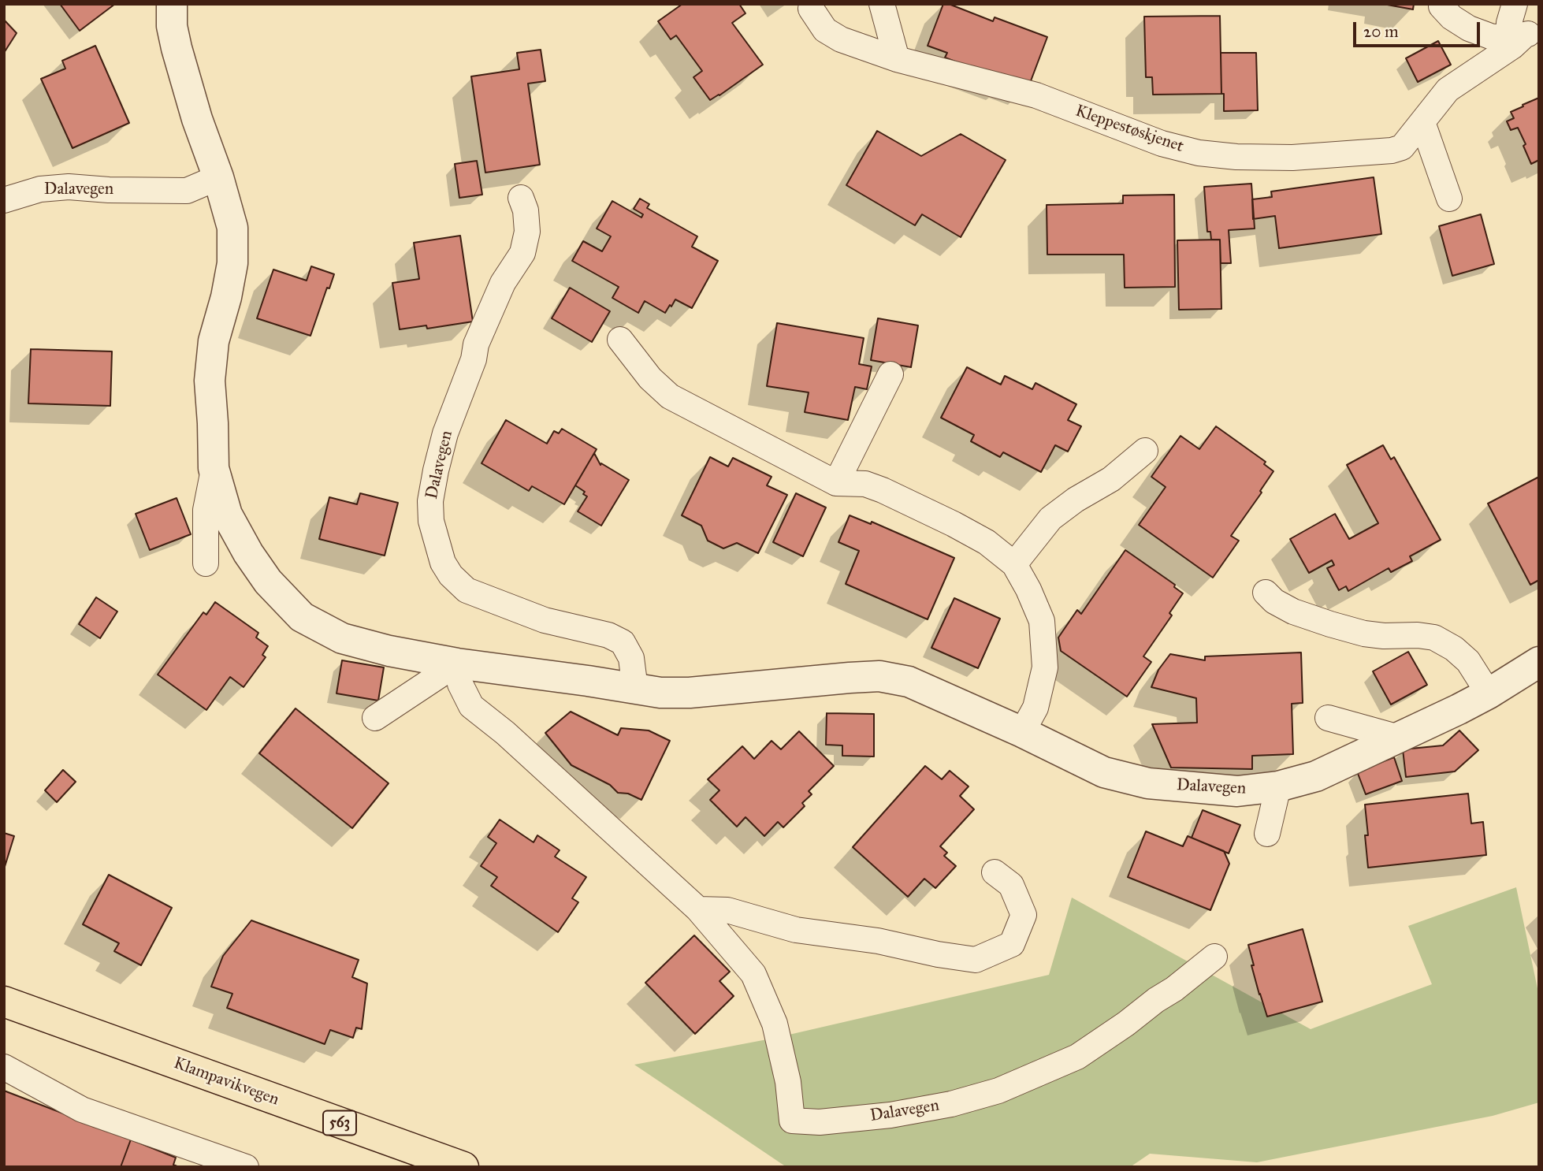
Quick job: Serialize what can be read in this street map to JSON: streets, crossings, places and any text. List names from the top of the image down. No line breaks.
{"streets":{"main road":["Klampavikvegen","563"],"street":["Dalavegen"],"lane":["Kleppestøskjenet"]},"scale_bar":"20 m"}
